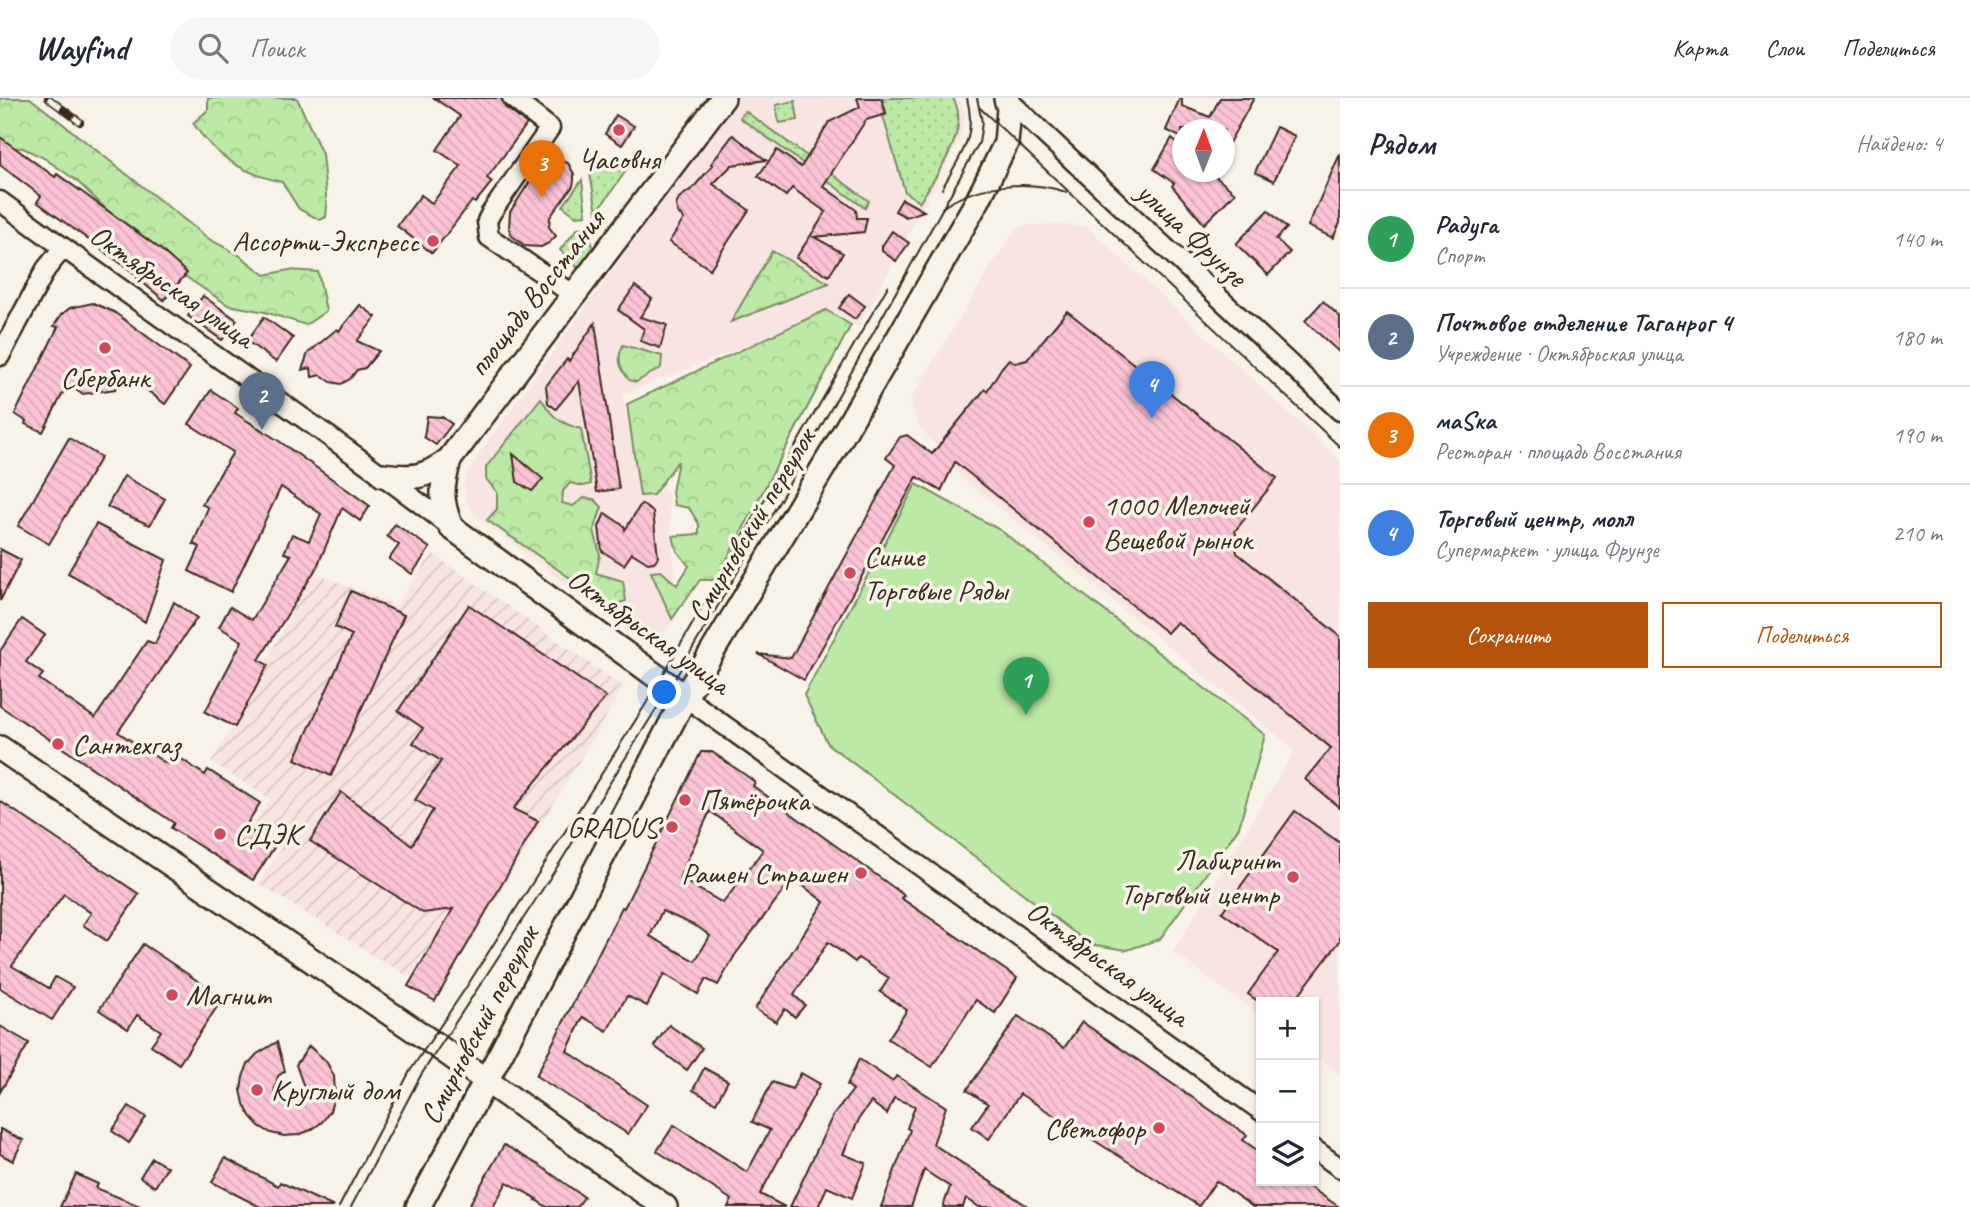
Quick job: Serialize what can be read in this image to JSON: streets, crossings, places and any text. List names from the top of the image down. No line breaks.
{"streets":{"main road":["Октябрьская улица","площадь Восстания","Смирновский переулок"],"street":["улица Фрунзе"]},"crossings":[["улица Фрунзе","Смирновский переулок"],["Октябрьская улица","площадь Восстания"],["Октябрьская улица","Смирновский переулок"]],"places":["Часовня","Ассорти-Экспресс","Сбербанк","1000 Мелочей Вещевой рынок","Синие Торговые Ряды","Сантехгаз","Пятёрочка","GRADUS","СДЭК","Рашен Страшен","Лабиринт Торговый центр","Магнит","Круглый дом","Светофор"],"north":"top","page":{"header":"Wayfind","search":"Поиск","nav":["Карта","Слои","Поделиться"],"heading":["Рядом","Найдено: 4"],"pins":["3","4","2","1"],"list":[{"mark":"1","name":"Радуга","note":"Спорт","value":"140 m"},{"mark":"2","name":"Почтовое отделение Таганрог 4","note":"Учреждение · Октябрьская улица","value":"180 m"},{"mark":"3","name":"маSка","note":"Ресторан · площадь Восстания","value":"190 m"},{"mark":"4","name":"Торговый центр, молл","note":"Супермаркет · улица Фрунзе","value":"210 m"}],"buttons":["Сохранить","Поделиться"],"map_buttons":["+","−"]}}
